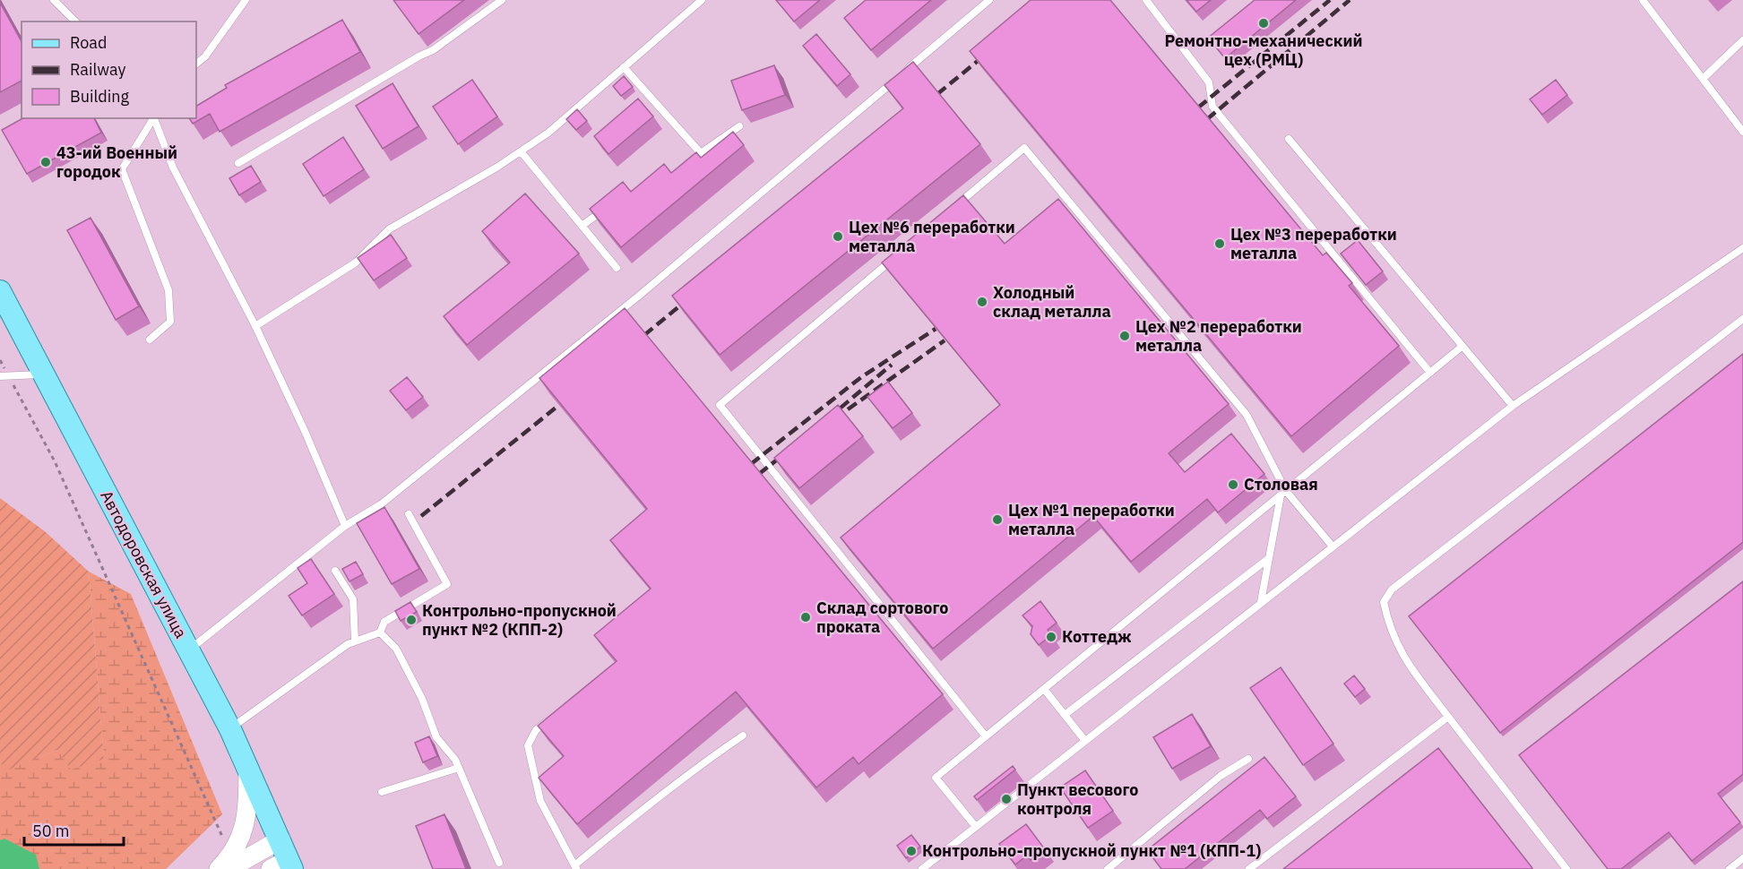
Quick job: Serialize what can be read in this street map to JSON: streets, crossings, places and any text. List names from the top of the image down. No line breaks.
{"streets":{"main road":["Автодоровская улица"]},"places":["Ремонтно-механический цех (РМЦ)","43-ий Военный городок","Цех №6 переработки металла","Цех №3 переработки металла","Холодный склад металла","Цех №2 переработки металла","Столовая","Цех №1 переработки металла","Склад сортового проката","Контрольно-пропускной пункт №2 (КПП-2)","Коттедж","Пункт весового контроля","Контрольно-пропускной пункт №1 (КПП-1)"],"legend":["Road","Railway","Building"],"scale_bar":"50 m"}
